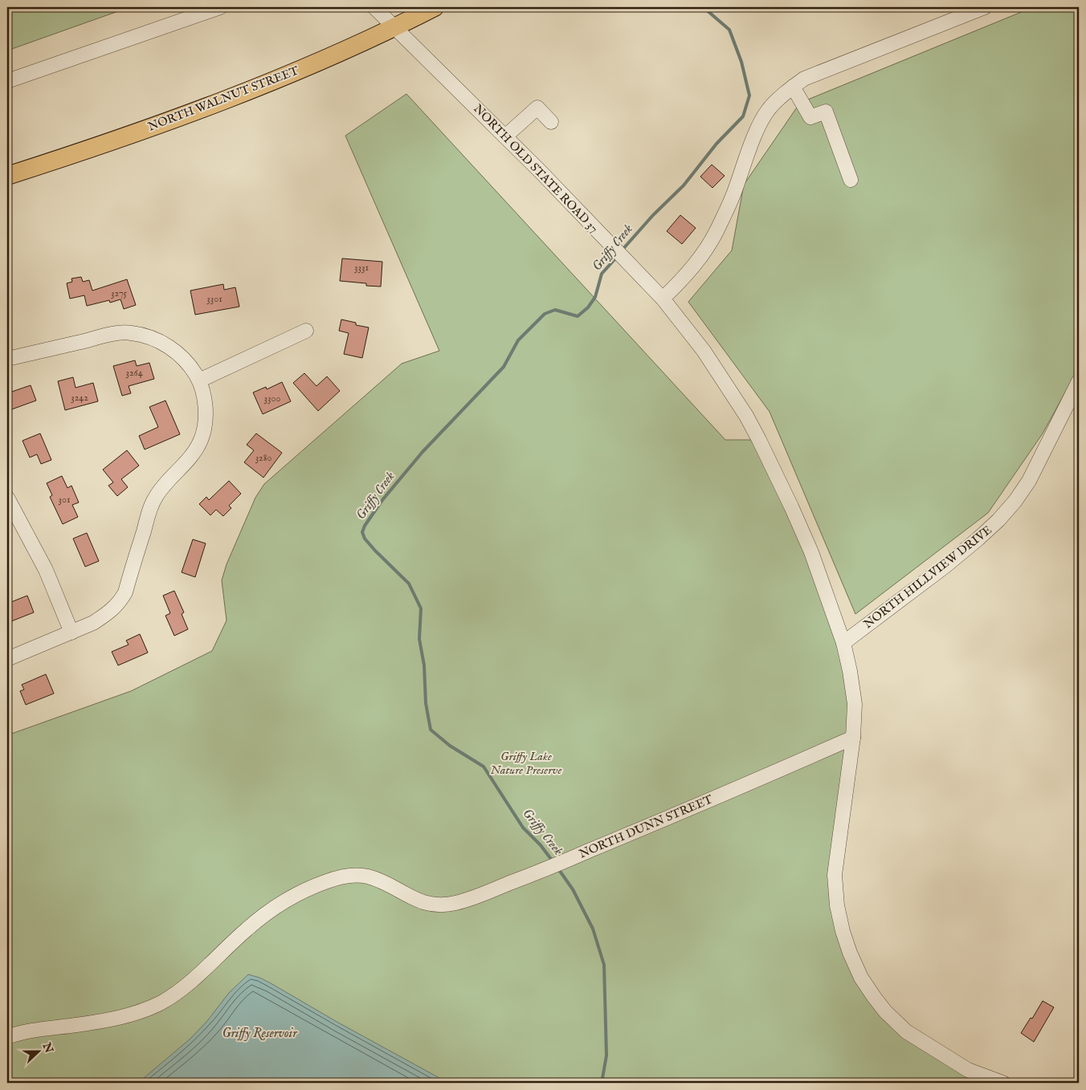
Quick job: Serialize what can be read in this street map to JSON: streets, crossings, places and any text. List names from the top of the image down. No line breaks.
{"streets":{"main road":["NORTH WALNUT STREET"],"street":["NORTH OLD STATE ROAD 37","NORTH HILLVIEW DRIVE","NORTH DUNN STREET"]},"crossings":[["NORTH WALNUT STREET","NORTH OLD STATE ROAD 37"],["NORTH OLD STATE ROAD 37","NORTH HILLVIEW DRIVE"],["NORTH OLD STATE ROAD 37","NORTH DUNN STREET"]],"water":["Griffy Creek","Griffy Reservoir"],"parks":["Griffy Lake Nature Preserve"],"house_numbers":["3331","3275","3301","3264","3242","3300","3280","301"],"north":"right"}
